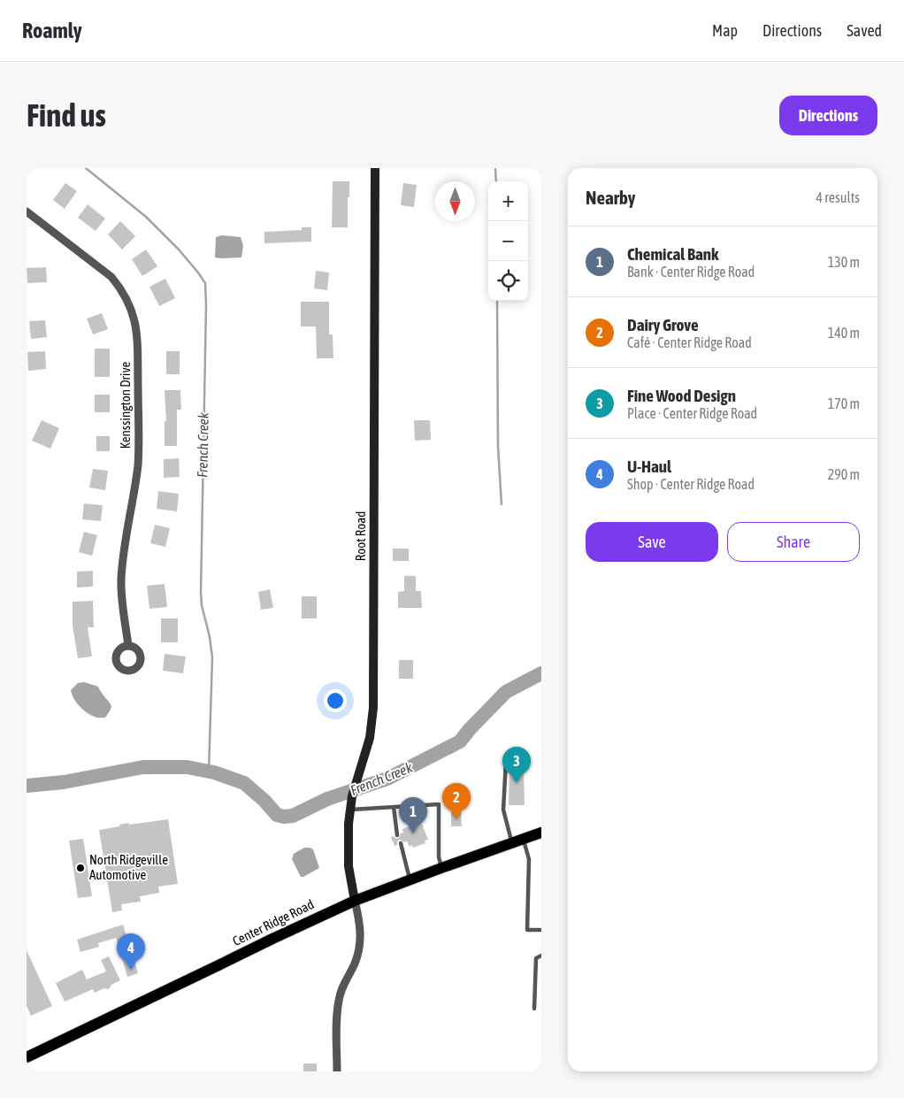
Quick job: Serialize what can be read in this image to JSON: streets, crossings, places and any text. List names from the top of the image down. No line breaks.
{"streets":{"main road":["Center Ridge Road"],"street":["Kenssington Drive","Root Road"]},"crossings":[["Root Road","Center Ridge Road"]],"water":["French Creek"],"places":["North Ridgeville Automotive"],"north":"bottom","page":{"header":"Roamly","nav":["Map","Directions","Saved"],"buttons":["Directions",["Save","Share"]],"title":"Find us","heading":["Nearby","4 results"],"map_buttons":["+","−"],"list":[{"mark":"1","name":"Chemical Bank","note":"Bank · Center Ridge Road","value":"130 m"},{"mark":"2","name":"Dairy Grove","note":"Café · Center Ridge Road","value":"140 m"},{"mark":"3","name":"Fine Wood Design","note":"Place · Center Ridge Road","value":"170 m"},{"mark":"4","name":"U-Haul","note":"Shop · Center Ridge Road","value":"290 m"}],"pins":["3","2","1","4"]}}
